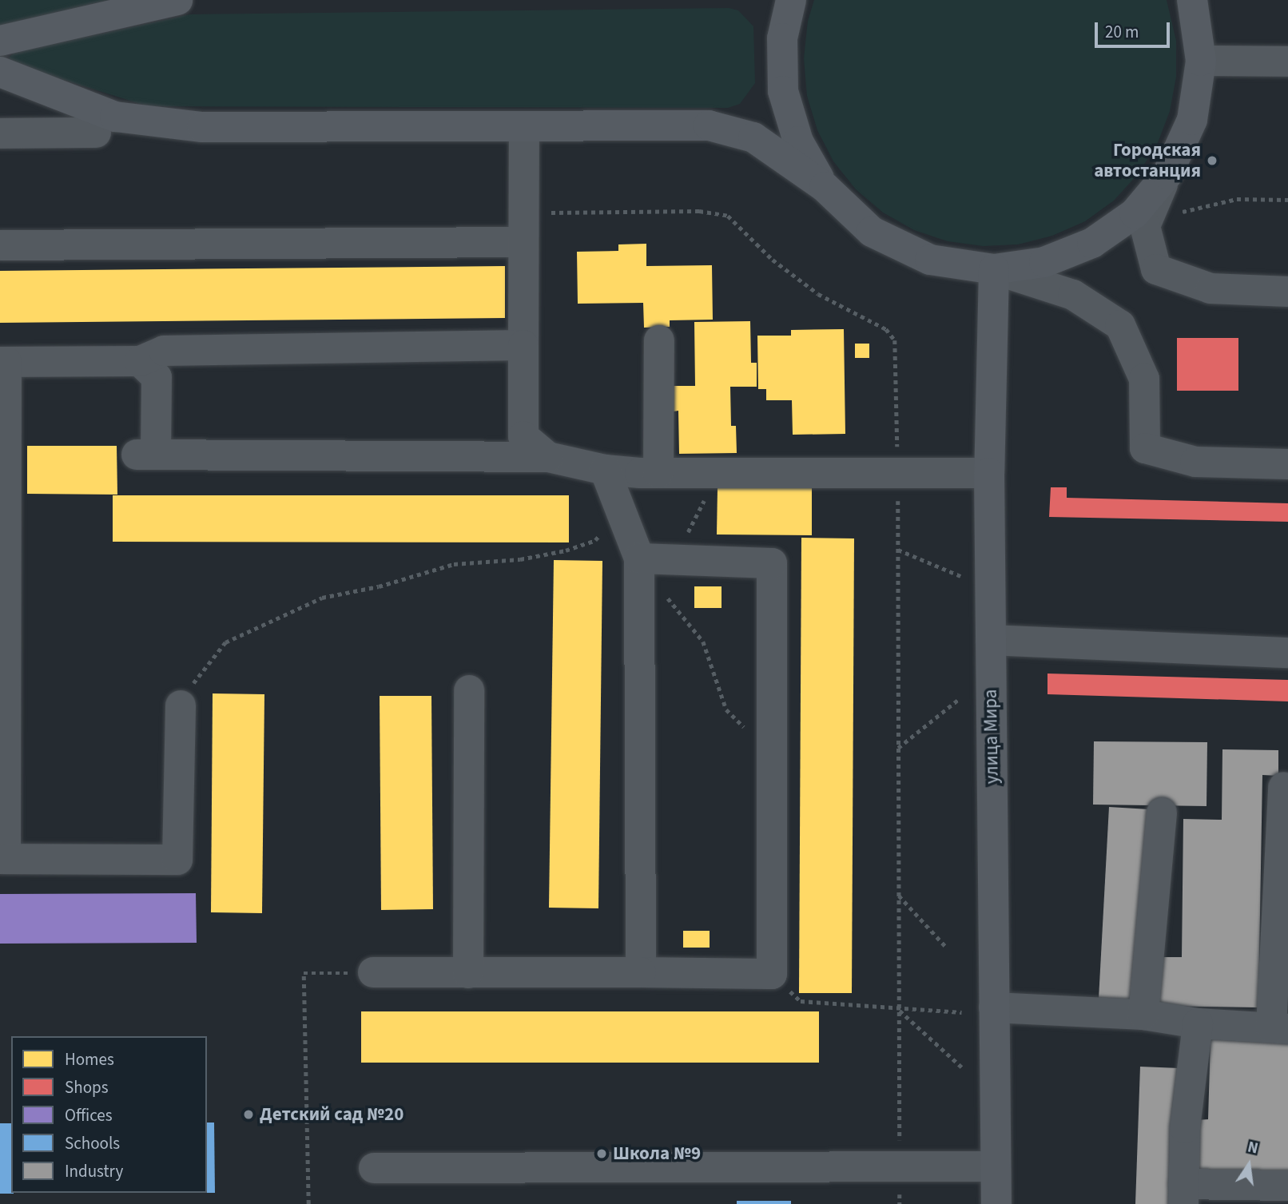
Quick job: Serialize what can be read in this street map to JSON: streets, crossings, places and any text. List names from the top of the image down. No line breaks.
{"streets":{"main road":["улица Мира"]},"places":["Городская автостанция","Детский сад №20","Школа №9"],"legend":["Homes","Shops","Offices","Schools","Industry"],"scale_bar":"20 m","north":"top"}
